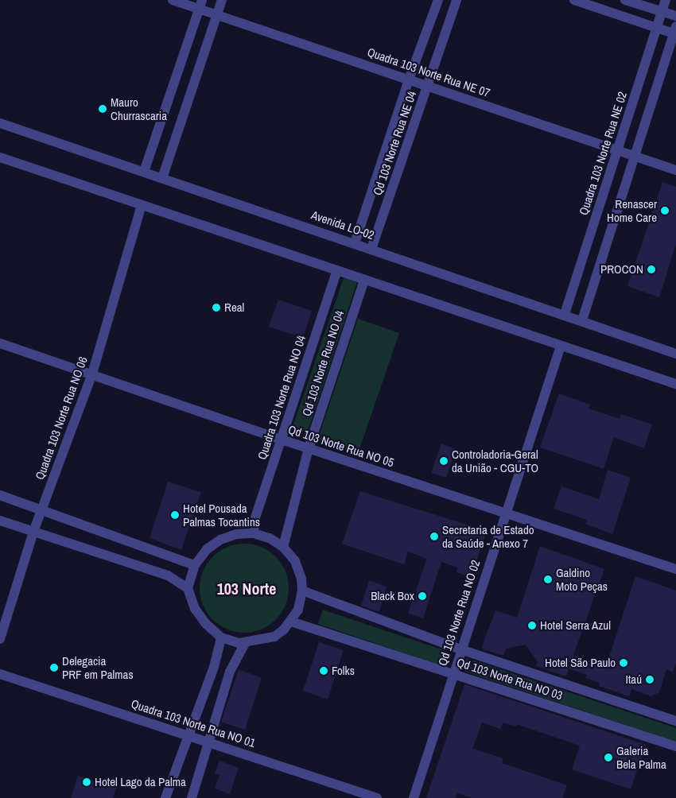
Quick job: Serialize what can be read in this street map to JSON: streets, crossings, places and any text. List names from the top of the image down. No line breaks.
{"streets":{"street":["Quadra 103 Norte Rua NE 07","Qd 103 Norte Rua NE 04","Quadra 103 Norte Rua NE 02","Avenida LO-02","Qd 103 Norte Rua NO 04","Quadra 103 Norte Rua NO 04","Quadra 103 Norte Rua NO 06","Qd 103 Norte Rua NO 05","Qd 103 Norte Rua NO 02","Qd 103 Norte Rua NO 03","Quadra 103 Norte Rua NO 01"]},"crossings":[["Quadra 103 Norte Rua NE 07","Qd 103 Norte Rua NE 04"],["Quadra 103 Norte Rua NE 07","Quadra 103 Norte Rua NE 02"],["Qd 103 Norte Rua NE 04","Avenida LO-02"],["Quadra 103 Norte Rua NE 02","Avenida LO-02"],["Qd 103 Norte Rua NO 04","Quadra 103 Norte Rua NO 04"],["Qd 103 Norte Rua NO 04","Qd 103 Norte Rua NO 05"],["Qd 103 Norte Rua NO 04","Qd 103 Norte Rua NO 03"],["Quadra 103 Norte Rua NO 04","Qd 103 Norte Rua NO 05"],["Quadra 103 Norte Rua NO 04","Qd 103 Norte Rua NO 03"],["Quadra 103 Norte Rua NO 06","Qd 103 Norte Rua NO 05"],["Qd 103 Norte Rua NO 05","Qd 103 Norte Rua NO 02"],["Qd 103 Norte Rua NO 02","Qd 103 Norte Rua NO 03"]],"districts":["103 Norte"],"places":["Mauro Churrascaria","Renascer Home Care","PROCON","Real","Controladoria-Geral da União - CGU-TO","Hotel Pousada Palmas Tocantins","Secretaria de Estado da Saúde - Anexo 7","Galdino Moto Peças","Black Box","Hotel Serra Azul","Hotel São Paulo","Delegacia PRF em Palmas","Folks","Itaú","Galeria Bela Palma","Hotel Lago da Palma"]}
